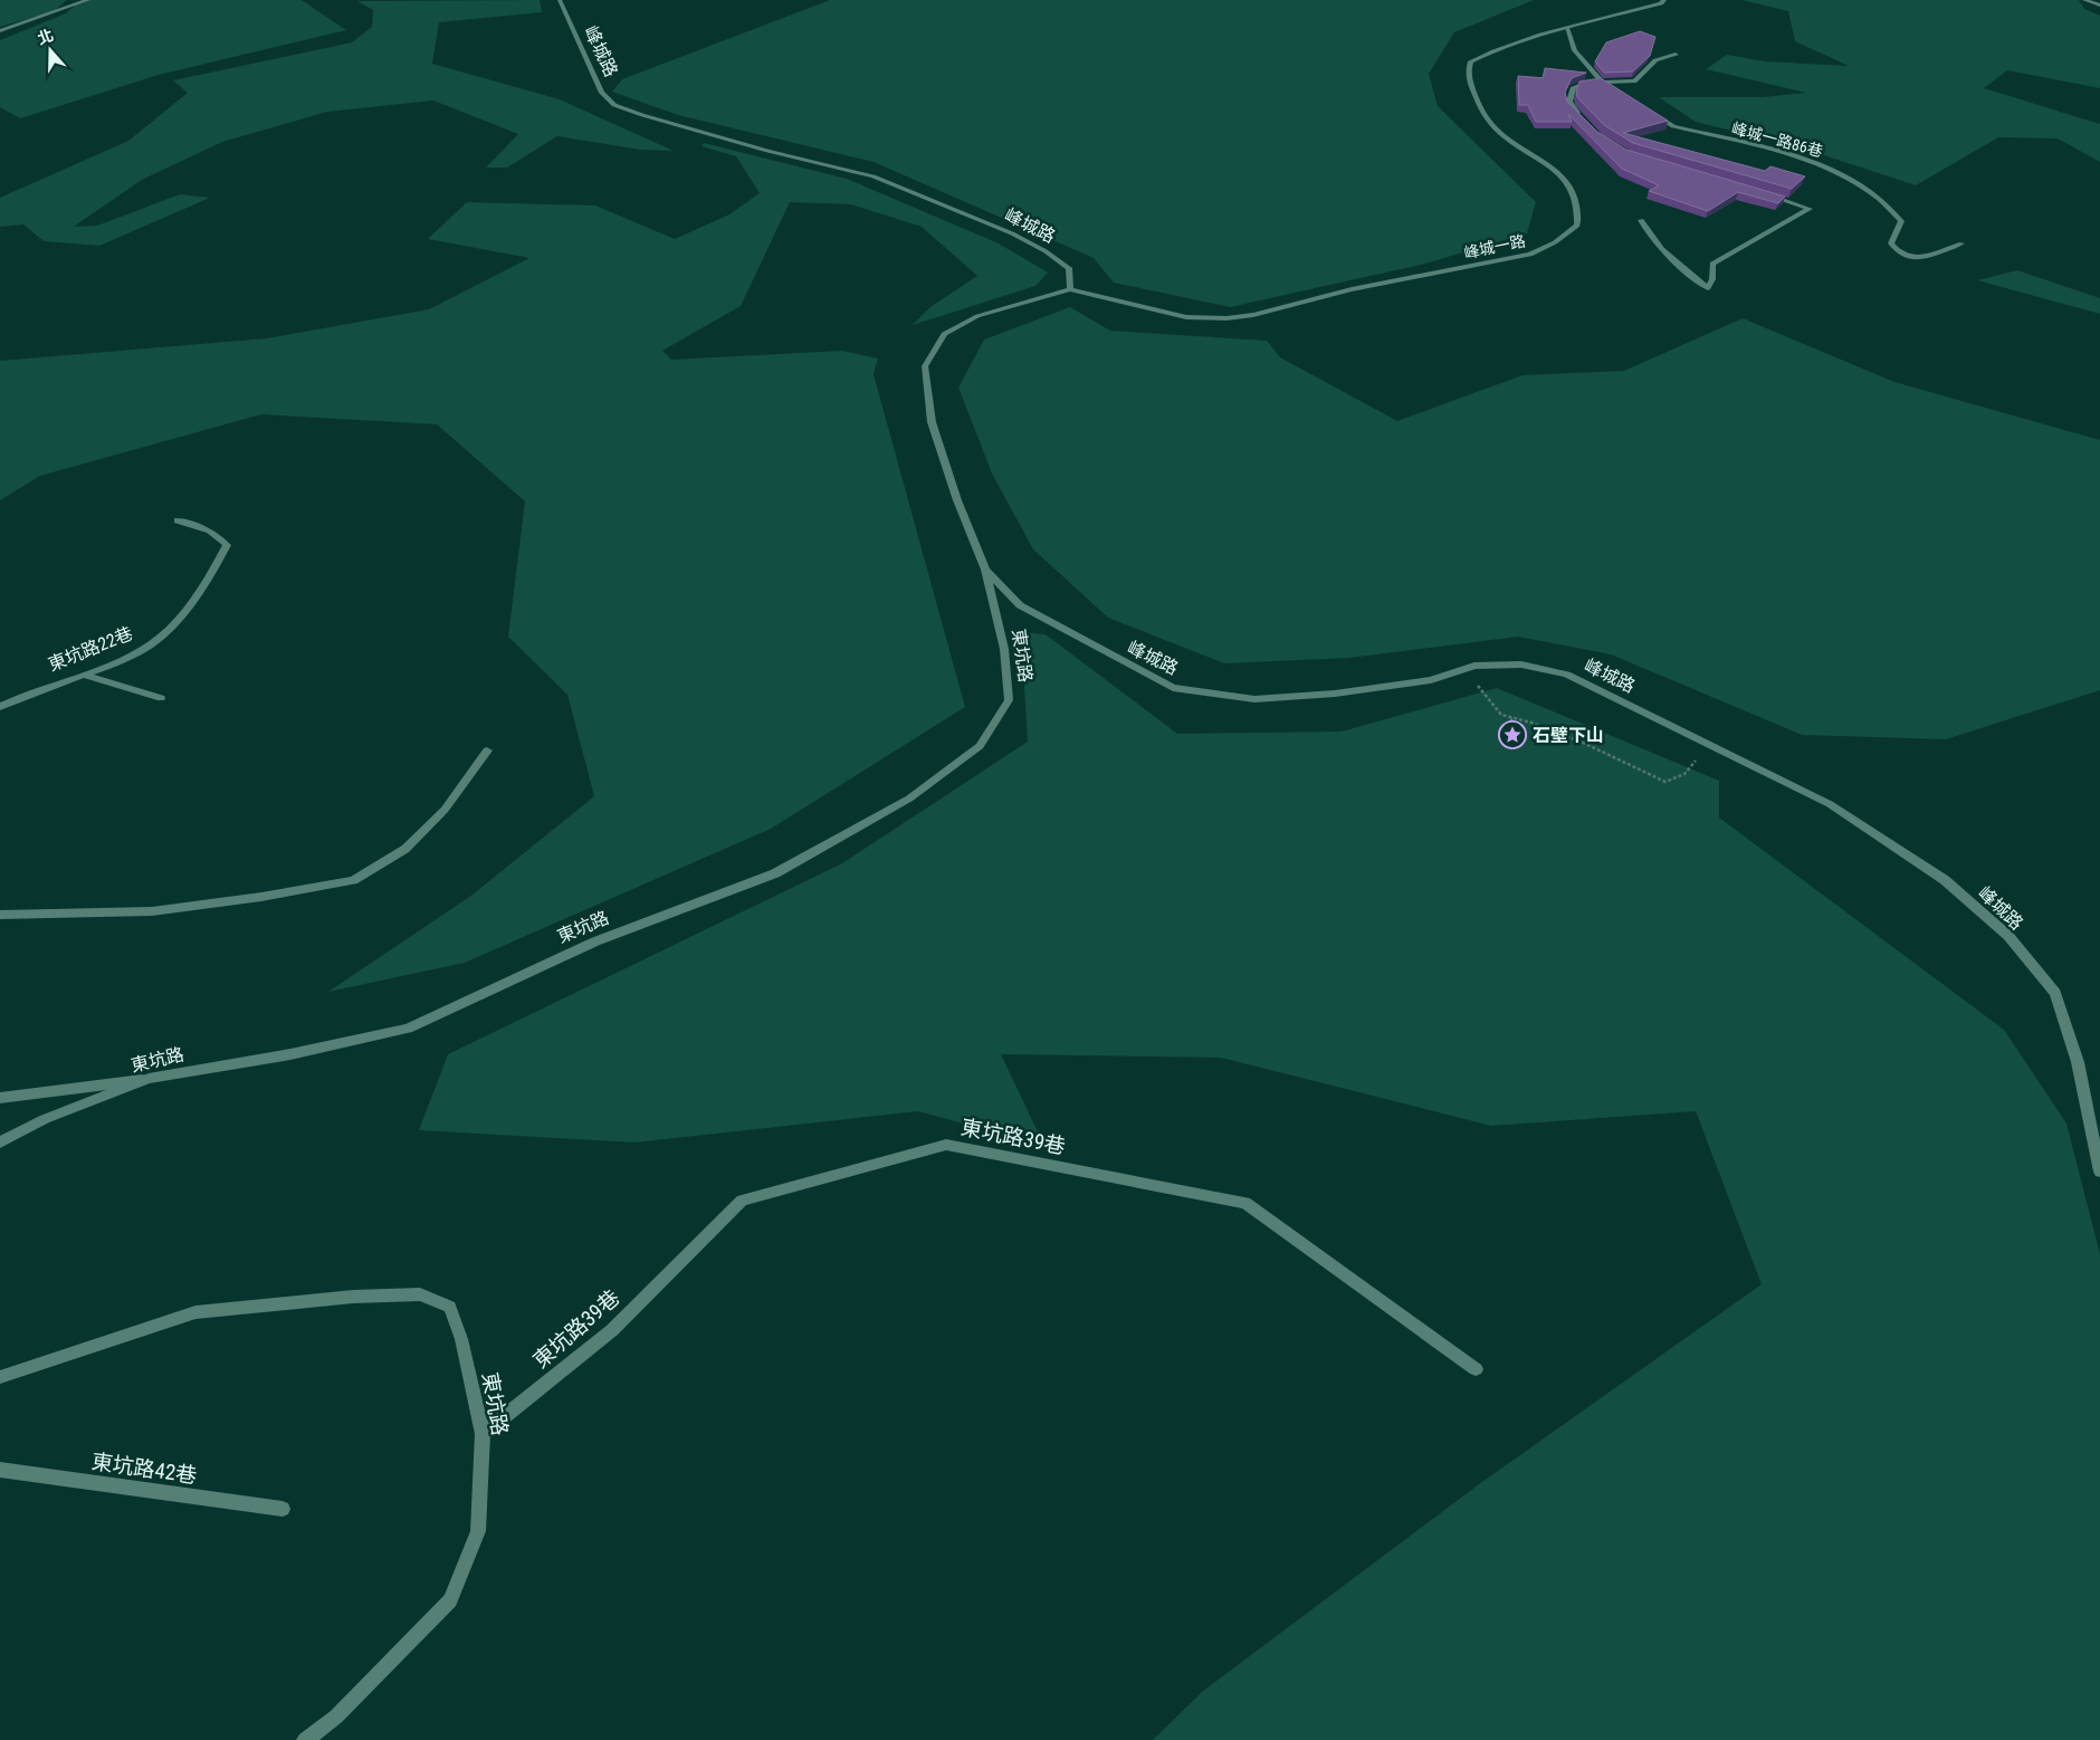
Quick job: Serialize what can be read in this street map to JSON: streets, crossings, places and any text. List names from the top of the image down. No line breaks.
{"streets":{"street":["峰城路","峰城一路86巷","峰城一路","東坑路22巷","東坑路","東坑路39巷","東坑路42巷"]},"crossings":[["峰城路","峰城一路"],["峰城路","東坑路"],["東坑路","東坑路39巷"]],"places":{"place":["石壁下山"]},"north":"top"}
